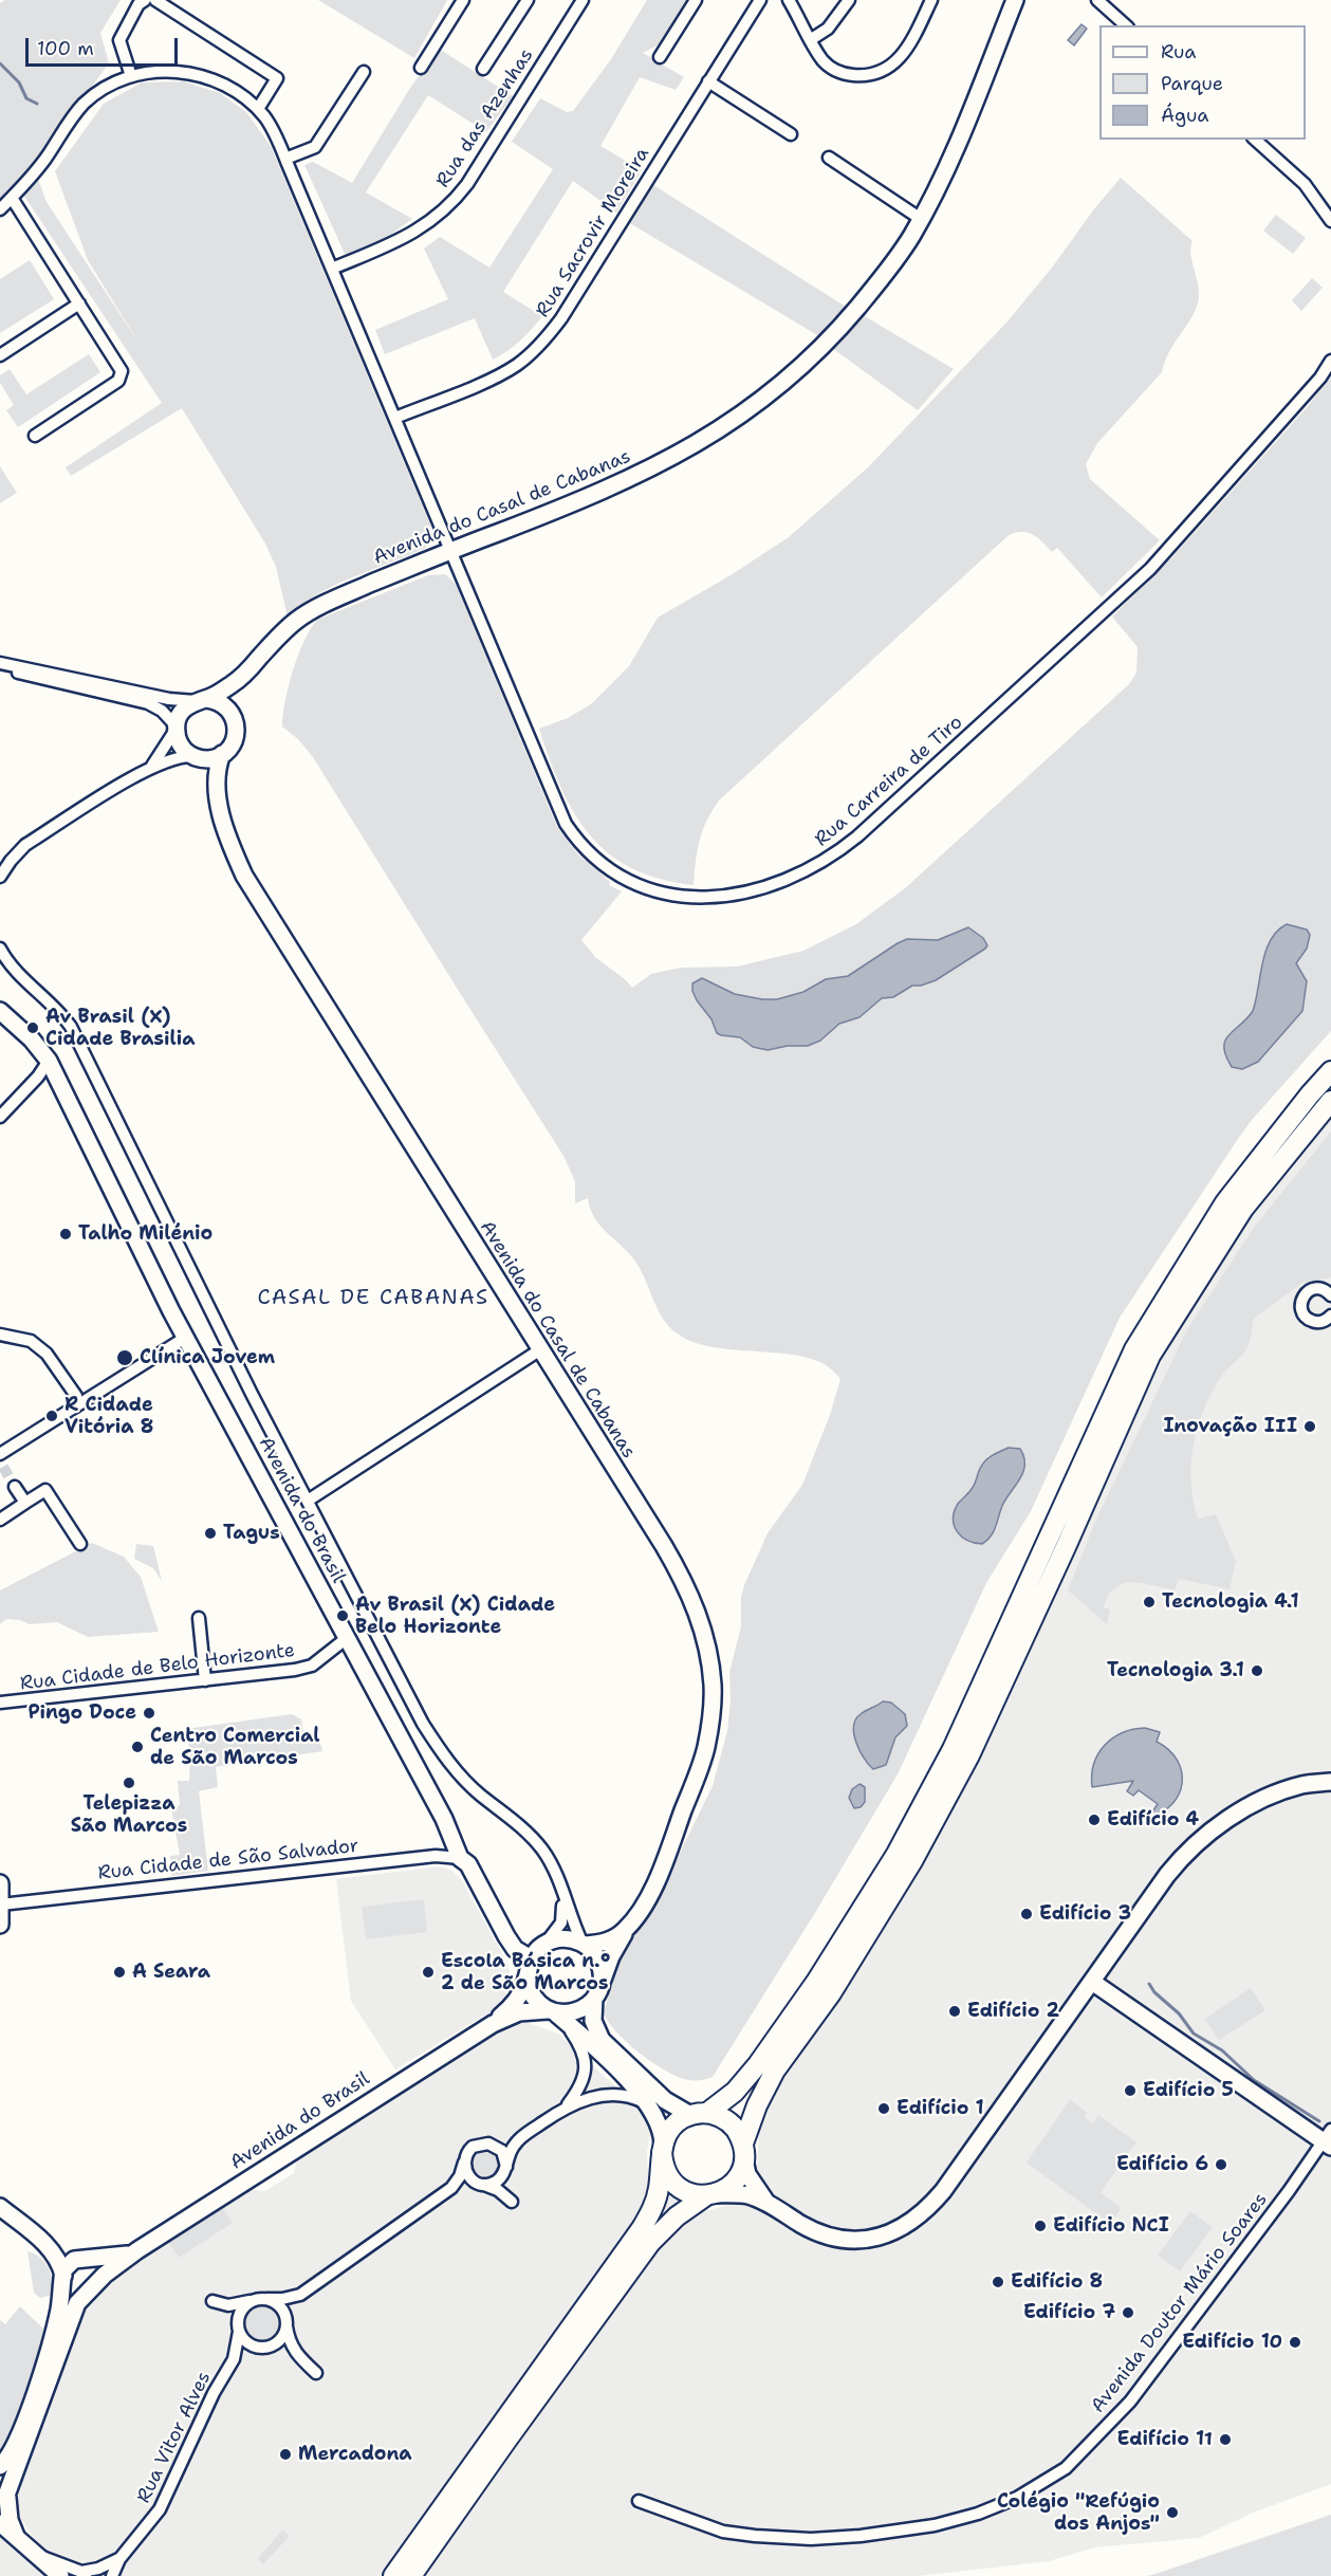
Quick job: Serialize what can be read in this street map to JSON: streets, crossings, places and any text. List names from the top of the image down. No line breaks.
{"streets":{"street":["Rua das Azenhas","Rua Sacrovir Moreira","Avenida do Casal de Cabanas","Rua Carreira de Tiro","Avenida do Brasil","Rua Cidade de Belo Horizonte","Rua Cidade de São Salvador","Avenida Doutor Mário Soares","Rua Vitor Alves"]},"crossings":[["Rua das Azenhas","Rua Carreira de Tiro"],["Rua Sacrovir Moreira","Rua Carreira de Tiro"],["Avenida do Casal de Cabanas","Rua Carreira de Tiro"],["Avenida do Casal de Cabanas","Avenida do Brasil"],["Avenida do Casal de Cabanas","Rua Vitor Alves"],["Avenida do Brasil","Rua Cidade de Belo Horizonte"],["Avenida do Brasil","Rua Cidade de São Salvador"],["Avenida do Brasil","Rua Vitor Alves"]],"districts":["CASAL DE CABANAS"],"places":["Av Brasil (X) Cidade Brasilia","Talho Milénio","Clínica Jovem","R Cidade Vitória 8","Inovação III","Tagus","Tecnologia 4.1","Av Brasil (X) Cidade Belo Horizonte","Tecnologia 3.1","Pingo Doce","Centro Comercial de São Marcos","Telepizza São Marcos","Edifício 4","Edifício 3","A Seara","Escola Básica n.º 2 de São Marcos","Edifício 2","Edifício 5","Edifício 1","Edifício 6","Edifício NCI","Edifício 8","Edifício 7","Edifício 10","Edifício 11","Mercadona","Colégio \"Refúgio dos Anjos\""],"legend":["Rua","Parque","Água"],"scale_bar":"100 m"}
